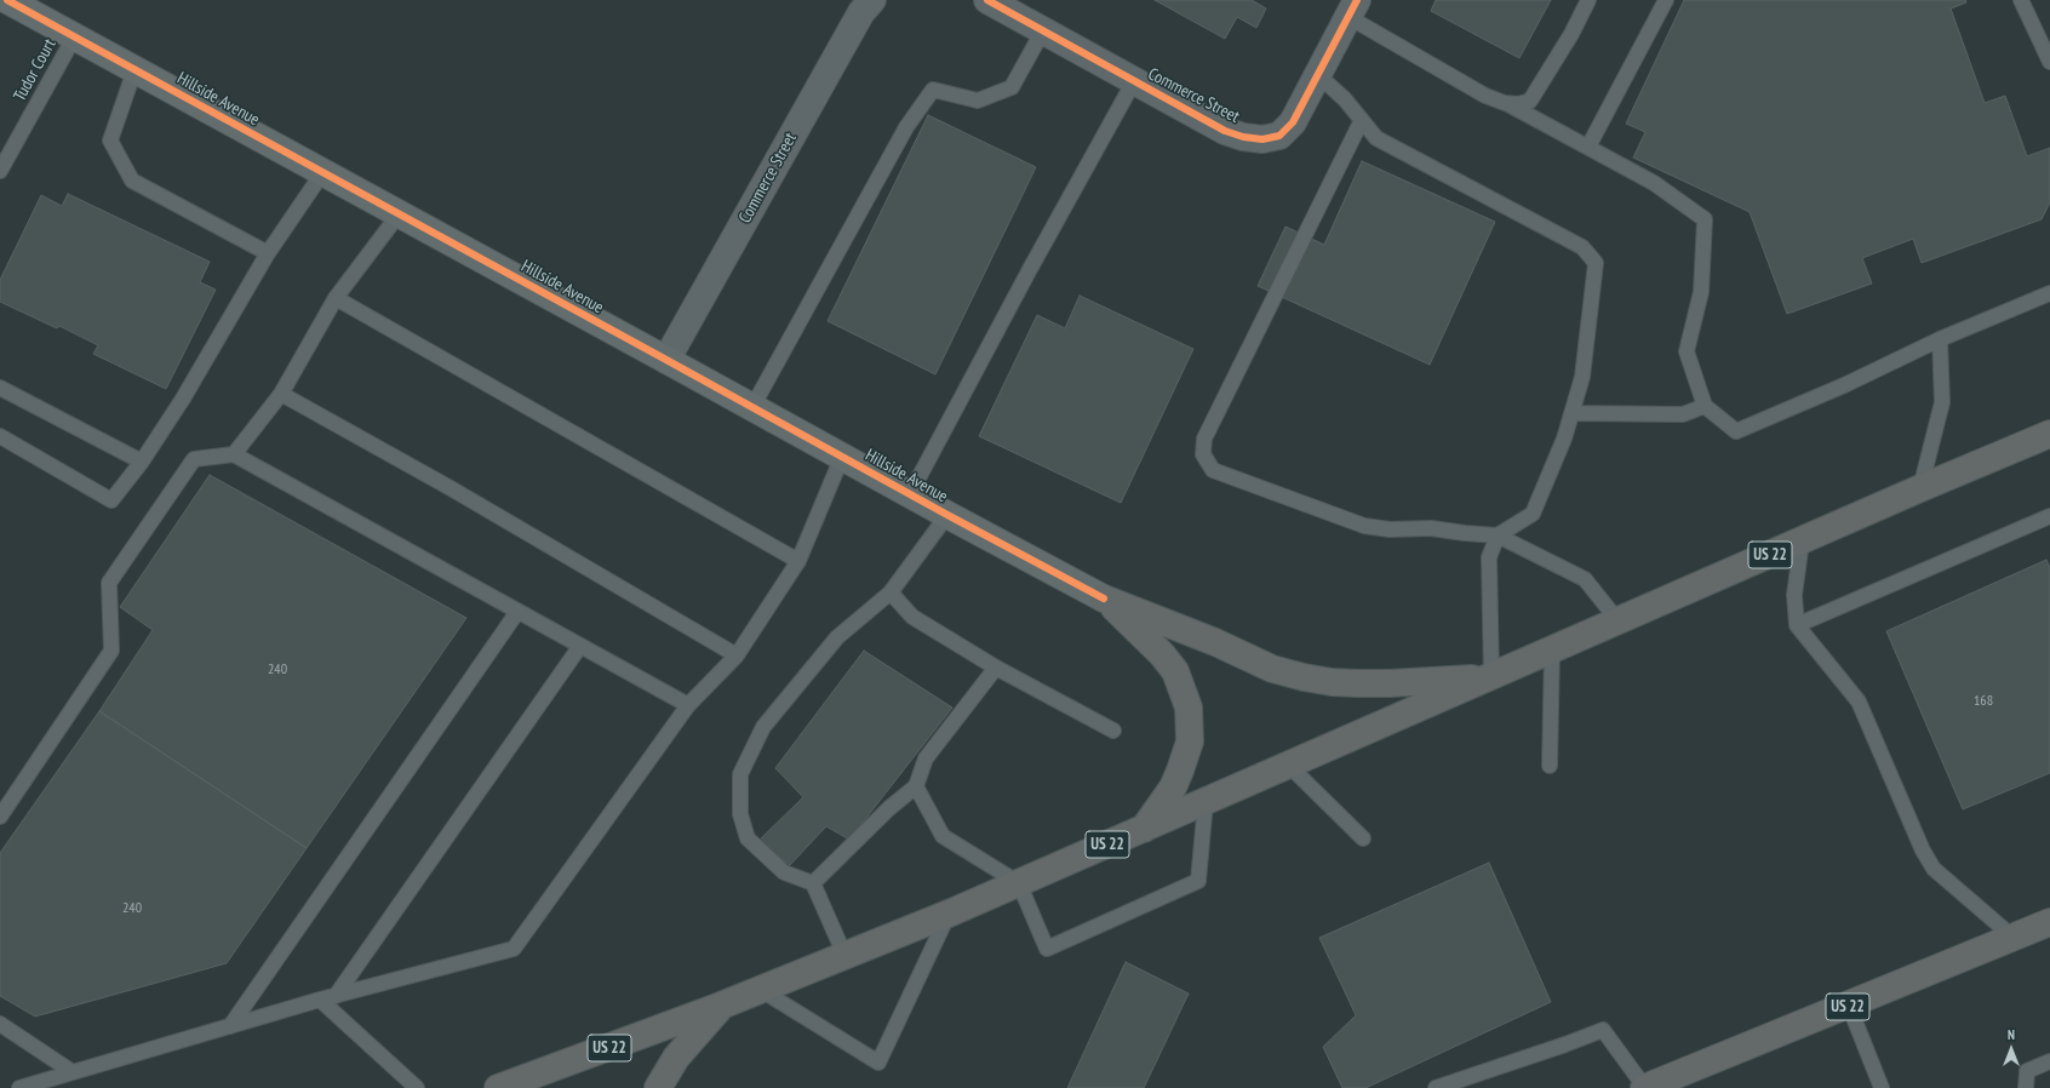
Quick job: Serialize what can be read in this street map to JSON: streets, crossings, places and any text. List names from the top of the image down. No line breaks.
{"streets":{"highway":["US 22"],"street":["Commerce Street","Hillside Avenue"],"lane":["Tudor Court"]},"crossings":[["Tudor Court","Hillside Avenue"],["Commerce Street","Hillside Avenue"]],"house_numbers":["240","168","240"],"north":"top"}
